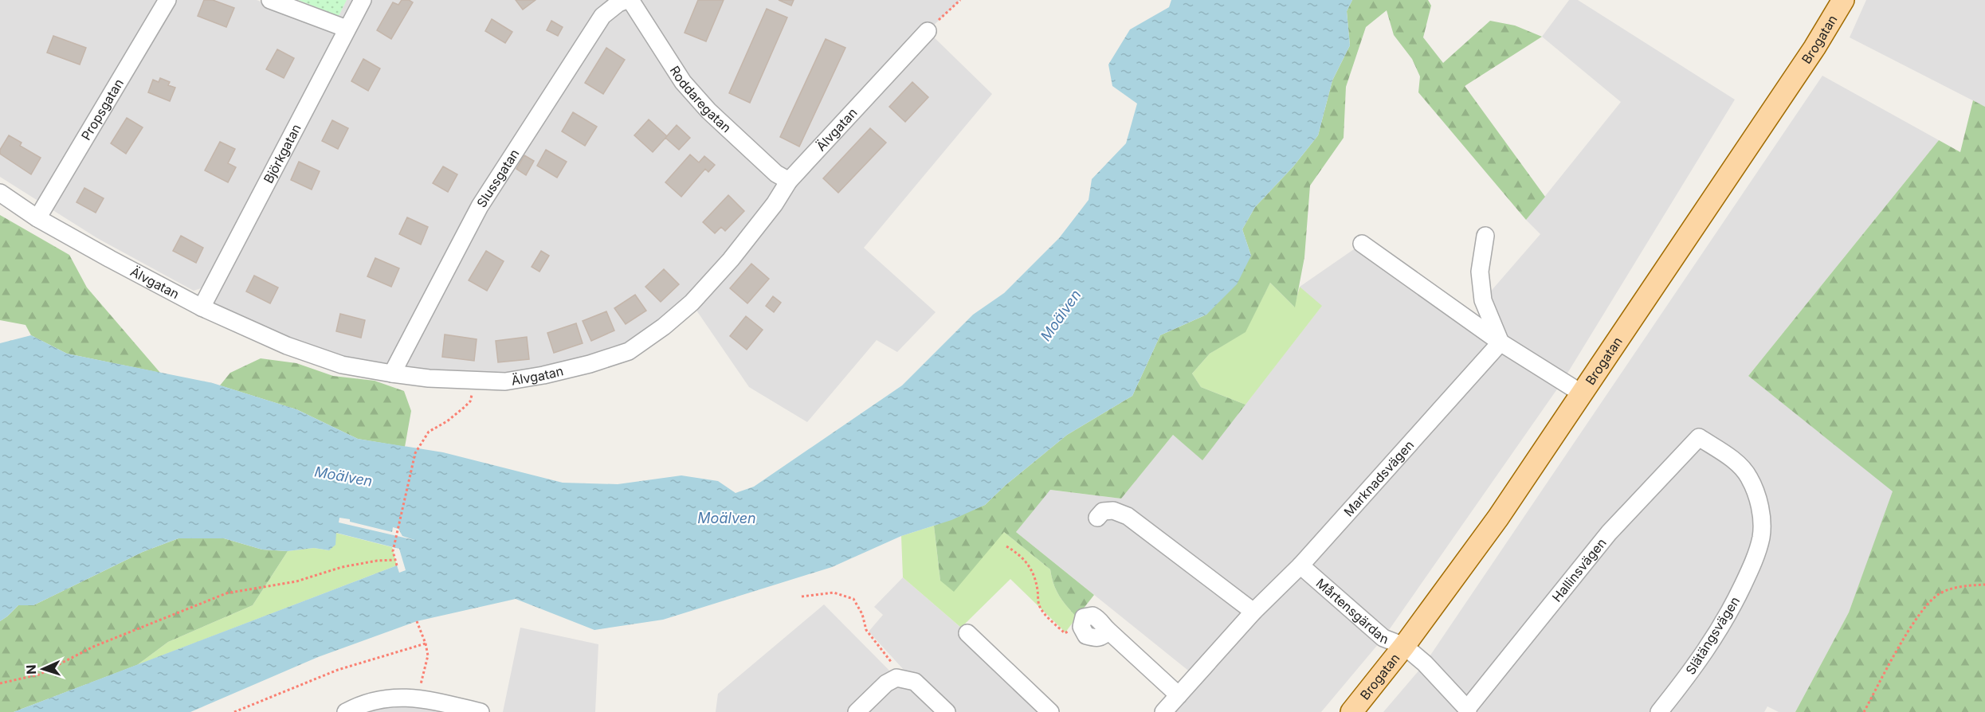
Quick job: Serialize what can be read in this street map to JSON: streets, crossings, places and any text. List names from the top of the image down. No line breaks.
{"streets":{"main road":["Brogatan"],"street":["Roddaregatan","Propsgatan","Älvgatan","Björkgatan","Slussgatan","Marknadsvägen","Hallinsvägen","Mårtensgärdan","Slätängsvägen"]},"crossings":[["Brogatan","Mårtensgärdan"],["Roddaregatan","Älvgatan"],["Propsgatan","Älvgatan"],["Älvgatan","Björkgatan"],["Älvgatan","Slussgatan"],["Marknadsvägen","Mårtensgärdan"],["Hallinsvägen","Mårtensgärdan"],["Hallinsvägen","Slätängsvägen"]],"water":["Moälven"],"north":"left"}
